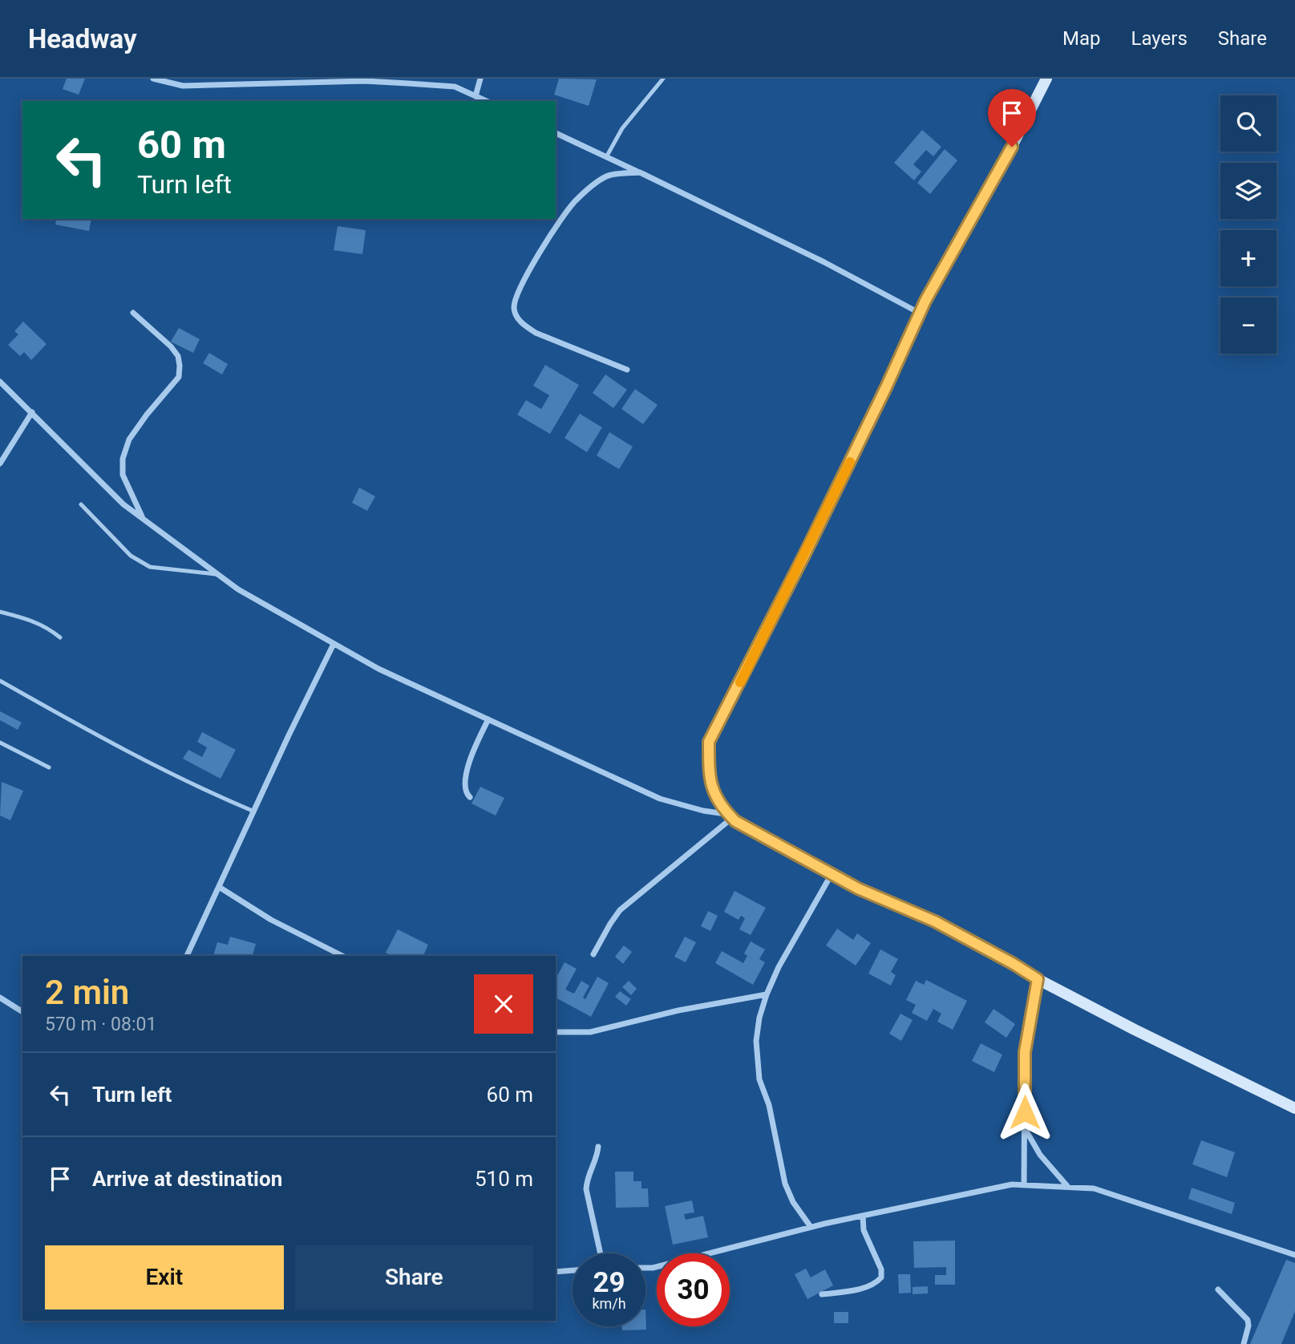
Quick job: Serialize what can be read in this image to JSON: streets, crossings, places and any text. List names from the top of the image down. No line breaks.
{"page":{"header":"Headway","nav":["Map","Layers","Share"],"map_buttons":["+","−"],"turn":["60 m","Turn left"],"heading":["2 min","570 m · 08:01"],"list":[{"name":"Turn left","value":"60 m"},{"name":"Arrive at destination","value":"510 m"}],"buttons":["Exit","Share"],"speed":"29 km/h","limit":"30"}}
